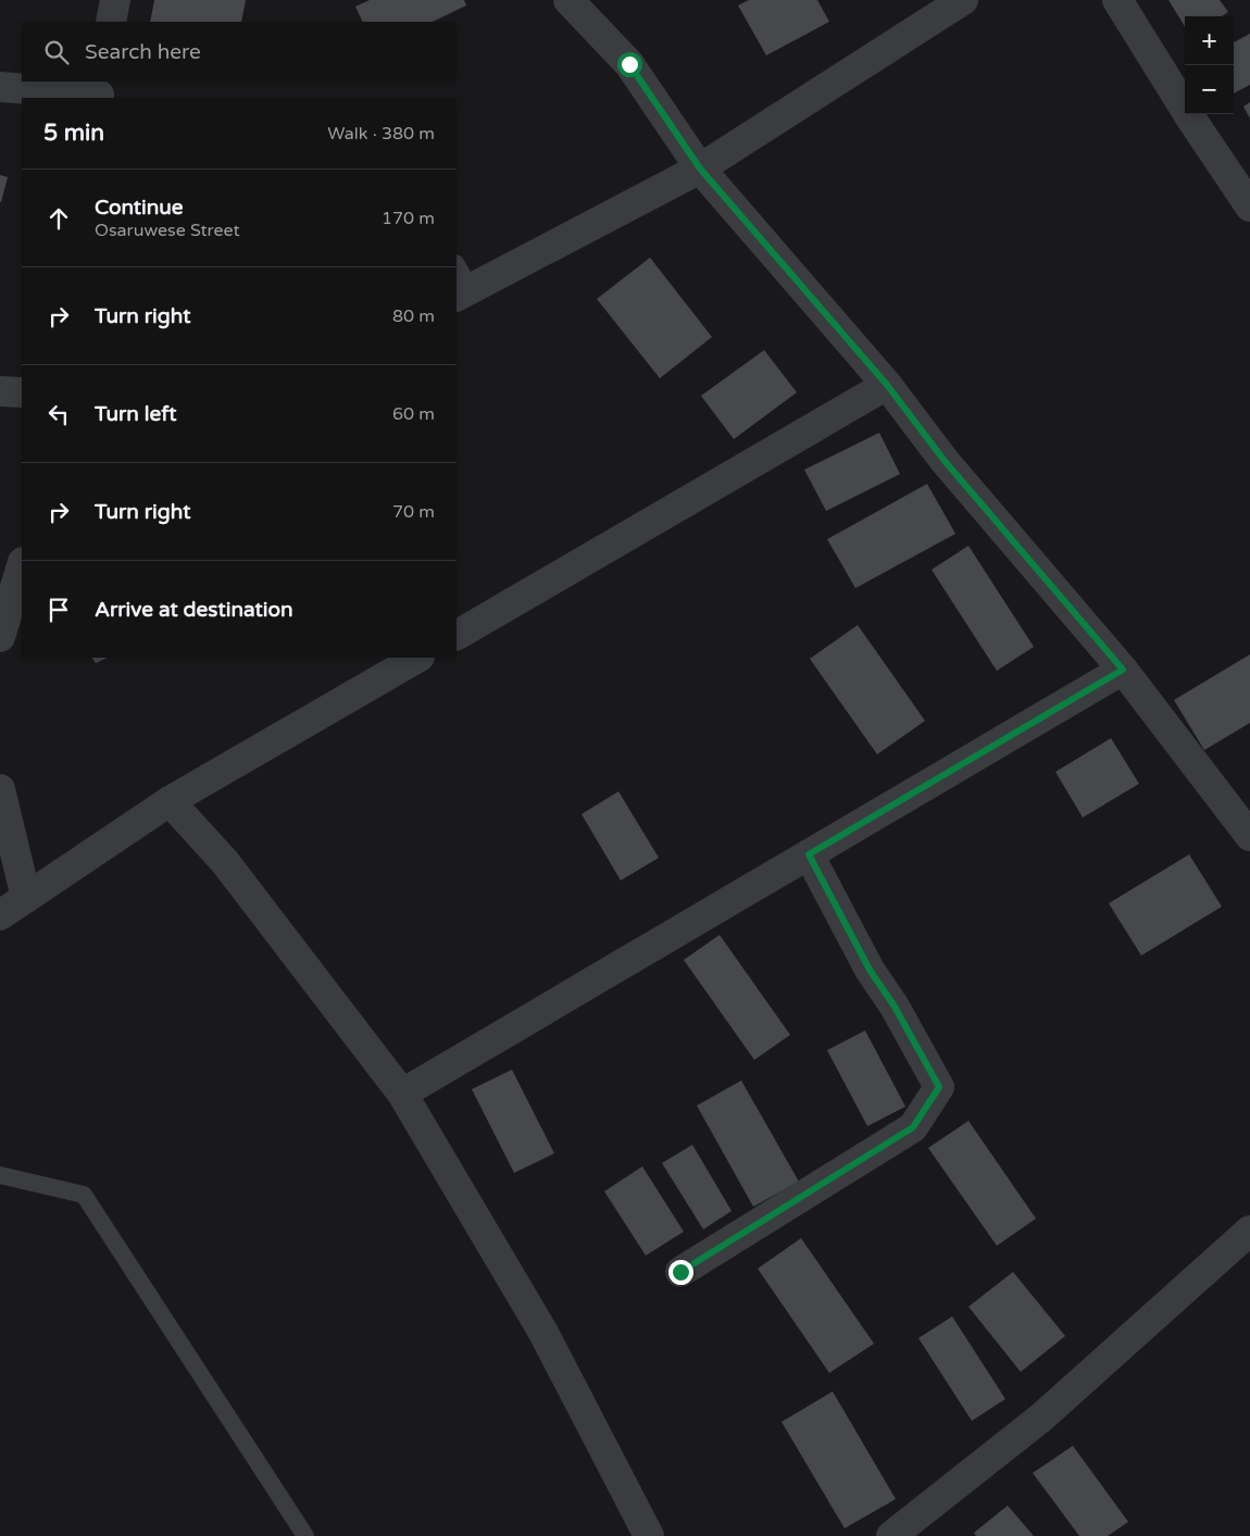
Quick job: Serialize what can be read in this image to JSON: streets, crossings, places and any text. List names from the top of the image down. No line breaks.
{"page":{"map_buttons":["+","−"],"search":"Search here","heading":["5 min","Walk · 380 m"],"list":[["Continue","Osaruwese Street","170 m"],["Turn right","80 m"],["Turn left","60 m"],["Turn right","70 m"],"Arrive at destination"]}}
